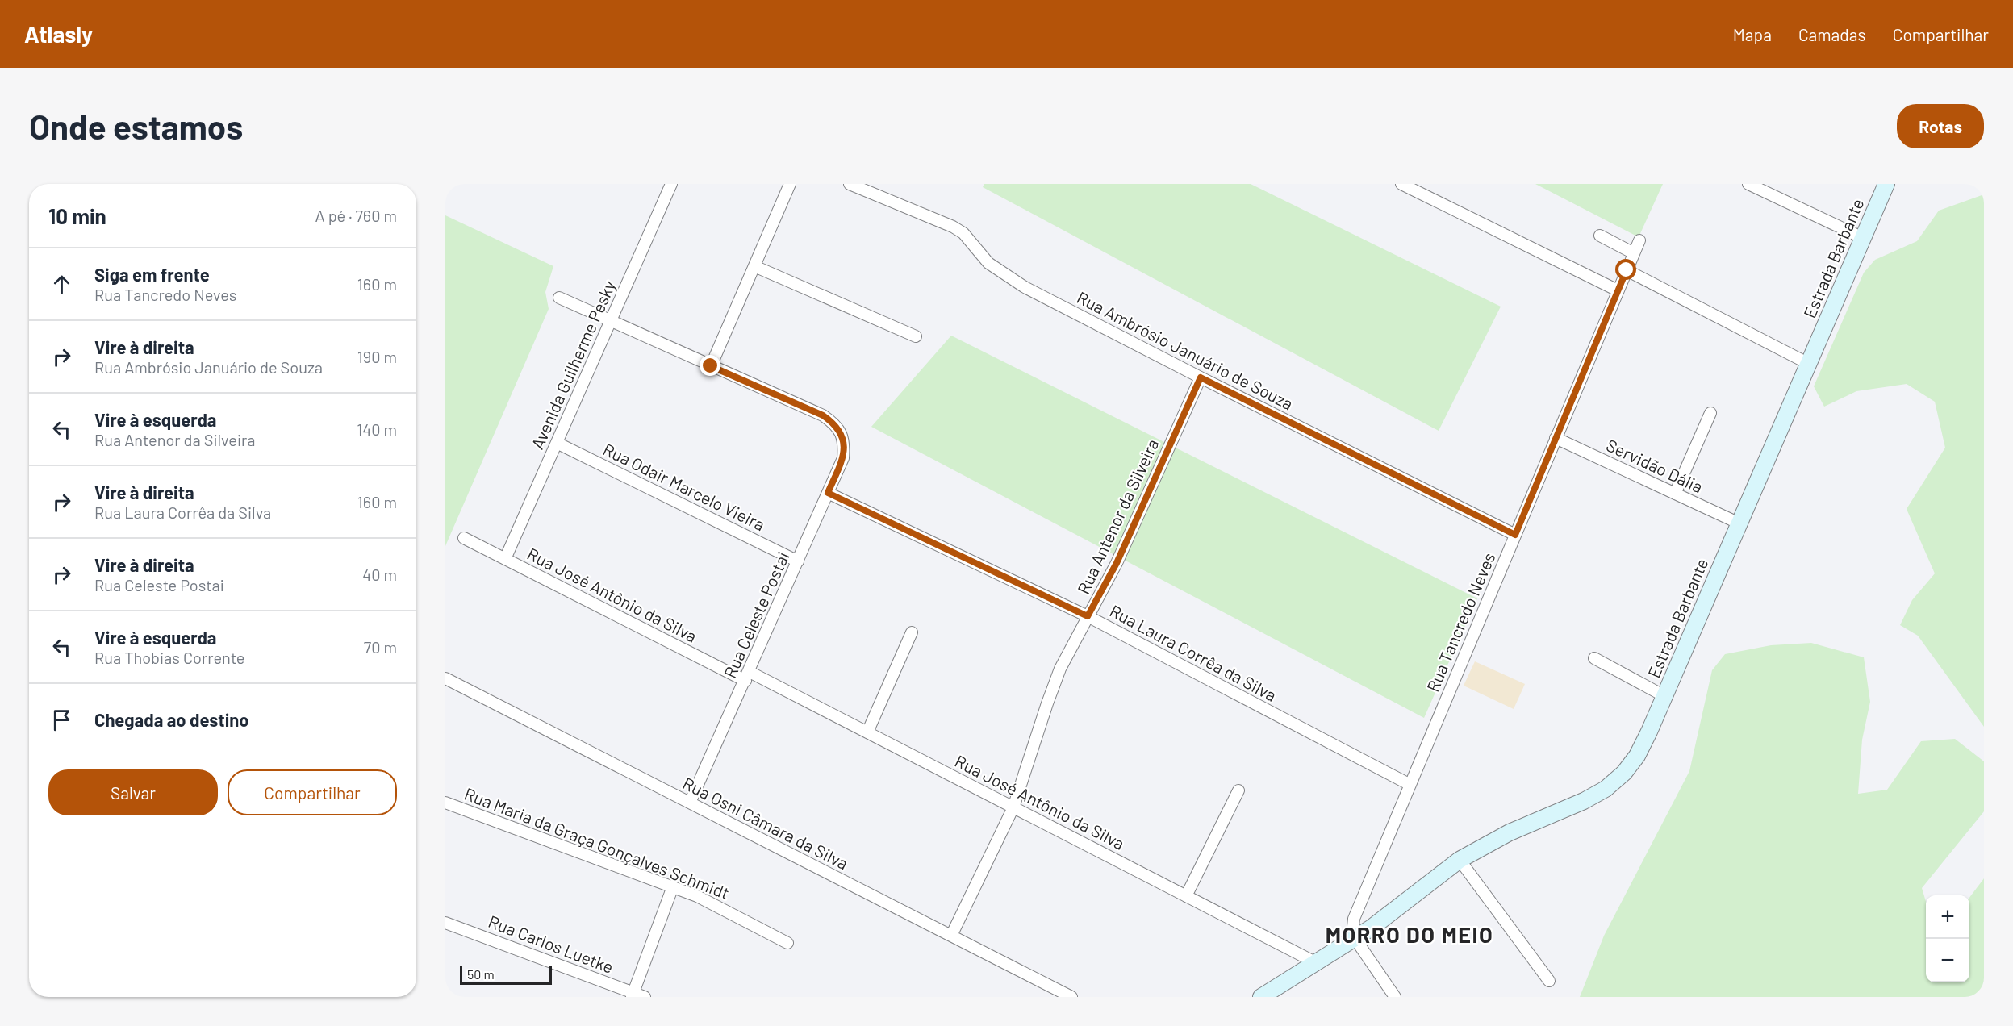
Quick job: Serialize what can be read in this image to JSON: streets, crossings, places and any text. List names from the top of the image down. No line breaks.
{"streets":{"main road":["Estrada Barbante"],"street":["Rua Ambrósio Januário de Souza","Avenida Guilherme Pesky","Servidão Dália","Rua Odair Marcelo Vieira","Rua Antenor da Silveira","Rua José Antônio da Silva","Rua Celeste Postai","Rua Tancredo Neves","Rua Laura Corrêa da Silva","Rua Osni Câmara da Silva","Rua Maria da Graça Gonçalves Schmidt","Rua Carlos Luetke"]},"crossings":[["Estrada Barbante","Servidão Dália"],["Estrada Barbante","Rua José Antônio da Silva"],["Estrada Barbante","Rua Tancredo Neves"],["Rua Ambrósio Januário de Souza","Rua Antenor da Silveira"],["Rua Ambrósio Januário de Souza","Rua Tancredo Neves"],["Avenida Guilherme Pesky","Rua Odair Marcelo Vieira"],["Avenida Guilherme Pesky","Rua José Antônio da Silva"],["Servidão Dália","Rua Tancredo Neves"],["Rua Odair Marcelo Vieira","Rua Celeste Postai"],["Rua Antenor da Silveira","Rua José Antônio da Silva"],["Rua Antenor da Silveira","Rua Laura Corrêa da Silva"],["Rua Antenor da Silveira","Rua Osni Câmara da Silva"],["Rua José Antônio da Silva","Rua Celeste Postai"],["Rua Celeste Postai","Rua Laura Corrêa da Silva"],["Rua Celeste Postai","Rua Osni Câmara da Silva"],["Rua Tancredo Neves","Rua Laura Corrêa da Silva"]],"districts":["MORRO DO MEIO"],"scale_bar":"50 m","page":{"header":"Atlasly","nav":["Mapa","Camadas","Compartilhar"],"buttons":["Rotas",["Salvar","Compartilhar"]],"title":"Onde estamos","heading":["10 min","A pé · 760 m"],"list":[["Siga em frente","Rua Tancredo Neves","160 m"],["Vire à direita","Rua Ambrósio Januário de Souza","190 m"],["Vire à esquerda","Rua Antenor da Silveira","140 m"],["Vire à direita","Rua Laura Corrêa da Silva","160 m"],["Vire à direita","Rua Celeste Postai","40 m"],["Vire à esquerda","Rua Thobias Corrente","70 m"],"Chegada ao destino"],"map_buttons":["+","−"],"scale":"50 m"}}
